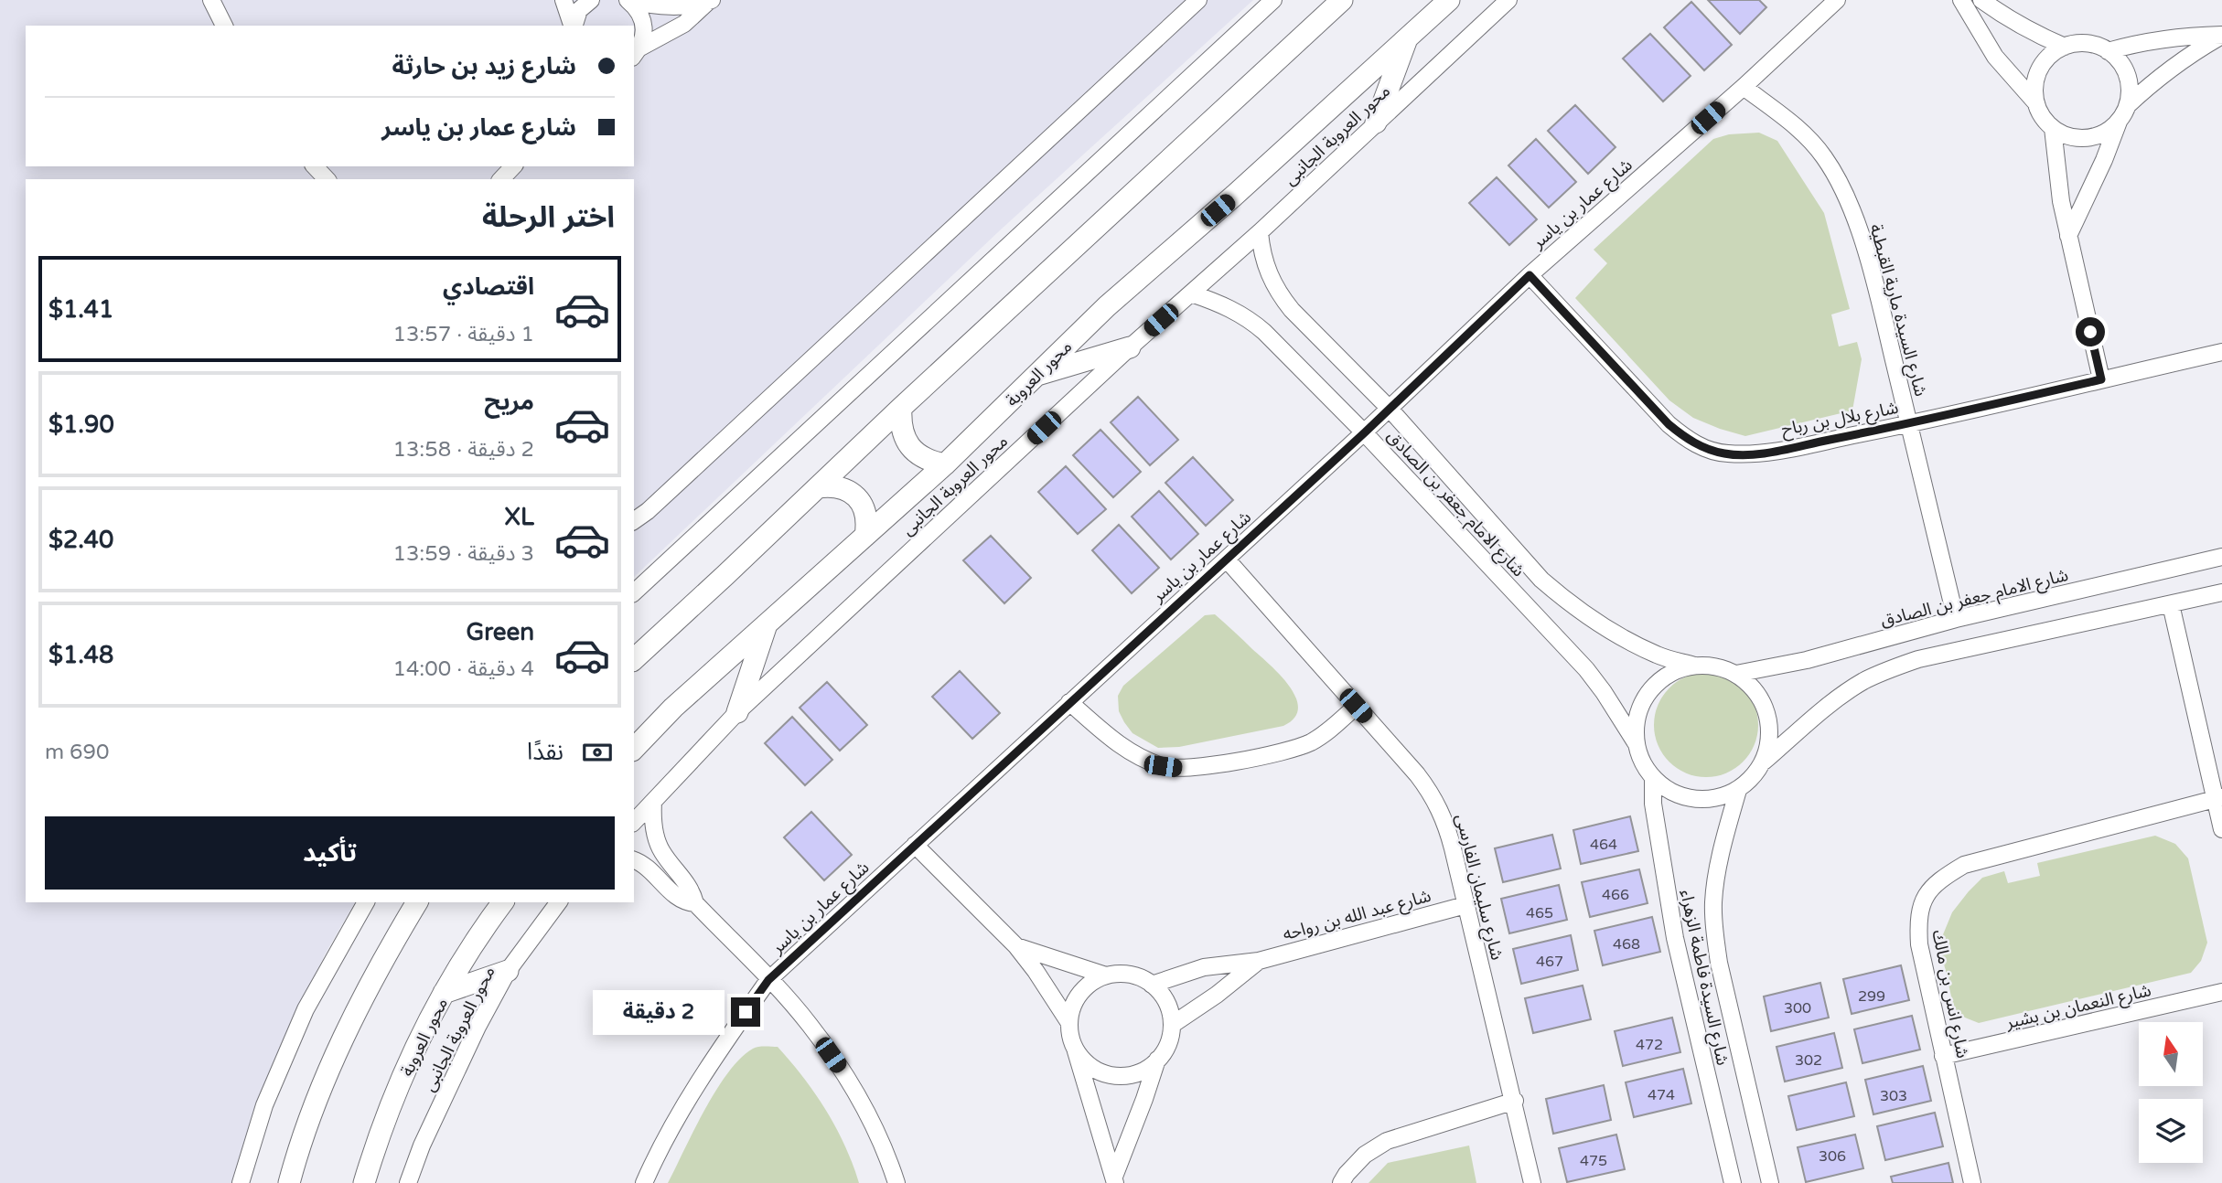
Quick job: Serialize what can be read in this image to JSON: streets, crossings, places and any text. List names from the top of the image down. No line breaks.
{"streets":{"main road":["محور العروبة"],"street":["محور العروبة الجانبى","شارع عمار بن ياسر","شارع السيدة مارية القبطية","شارع بلال بن رباح","شارع الامام جعفر بن الصادق","شارع سليمان الفارسى","شارع عبد الله بن رواحه","شارع السيدة فاطمة الزهراء","شارع انس بن مالك","شارع النعمان بن بشير"]},"crossings":[["محور العروبة الجانبى","شارع الامام جعفر بن الصادق"],["شارع عمار بن ياسر","شارع السيدة مارية القبطية"],["شارع عمار بن ياسر","شارع بلال بن رباح"],["شارع عمار بن ياسر","شارع الامام جعفر بن الصادق"],["شارع عمار بن ياسر","شارع سليمان الفارسى"],["شارع السيدة مارية القبطية","شارع بلال بن رباح"],["شارع السيدة مارية القبطية","شارع الامام جعفر بن الصادق"],["شارع الامام جعفر بن الصادق","شارع السيدة فاطمة الزهراء"],["شارع سليمان الفارسى","شارع عبد الله بن رواحه"],["شارع انس بن مالك","شارع النعمان بن بشير"]],"house_numbers":["464","466","465","468","467","299","300","472","302","474","303","306","475"],"north":"top","page":{"banner":["شارع زيد بن حارثة","شارع عمار بن ياسر"],"heading":"اختر الرحلة","list":[{"name":"اقتصادي","note":"1 دقيقة · 13:57","value":"$1.41"},{"name":"مريح","note":"2 دقيقة · 13:58","value":"$1.90"},{"name":"XL","note":"3 دقيقة · 13:59","value":"$2.40"},{"name":"Green","note":"4 دقيقة · 14:00","value":"$1.48"}],"pay":["نقدًا","690 m"],"buttons":"تأكيد","bubble":"2 دقيقة"}}
